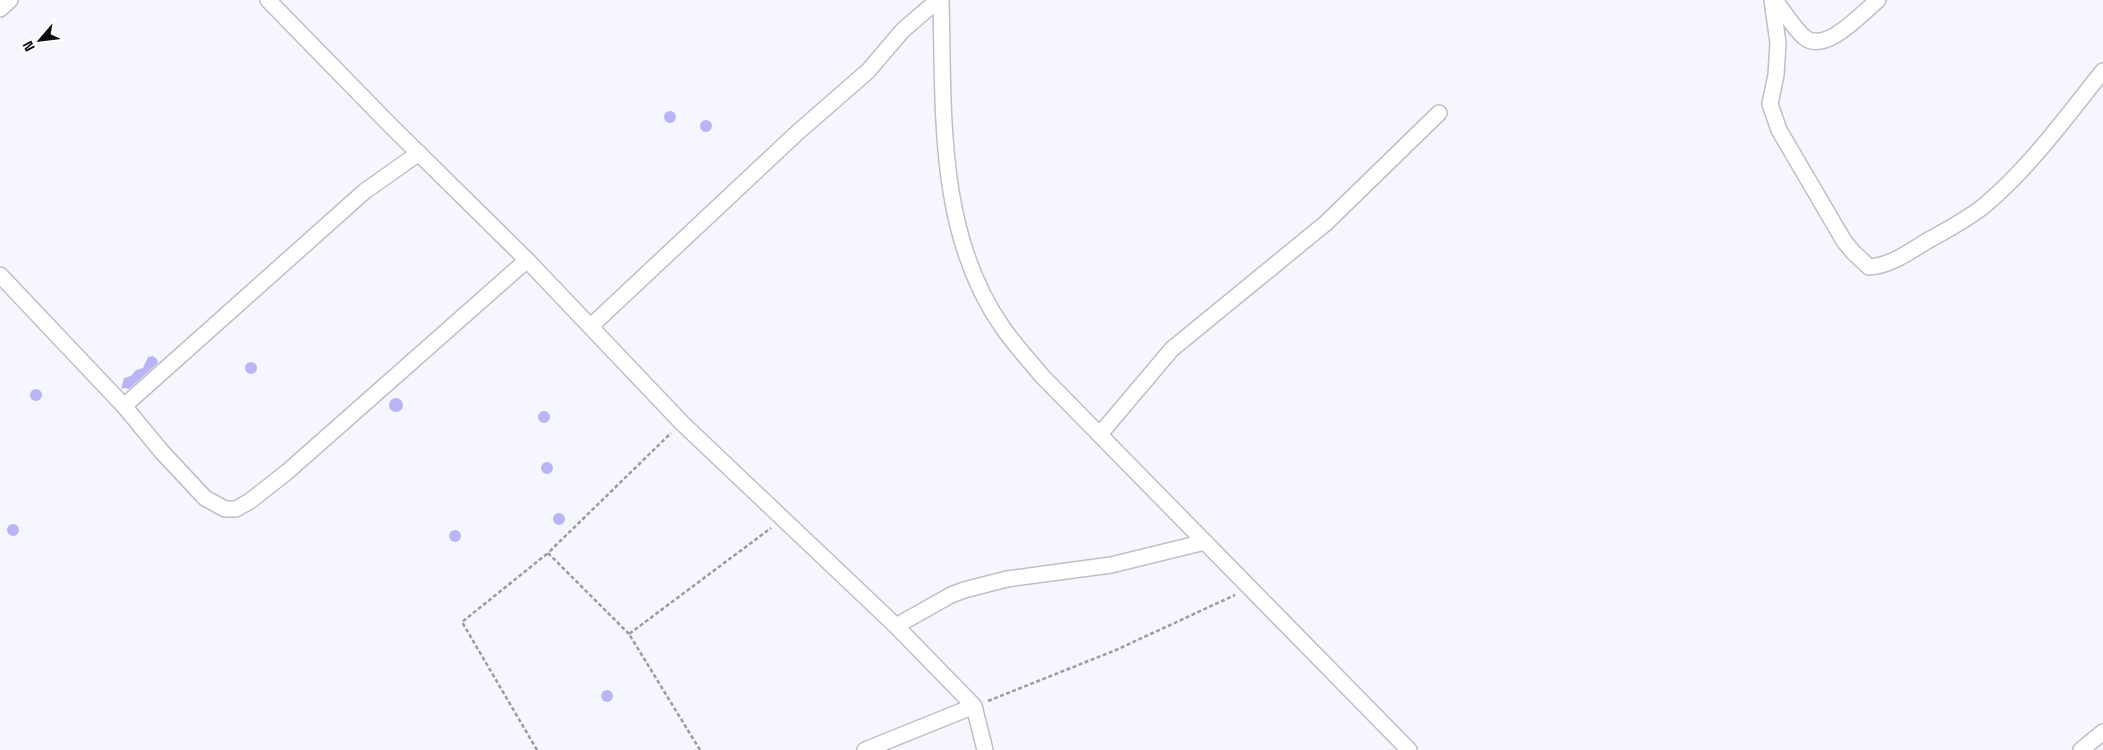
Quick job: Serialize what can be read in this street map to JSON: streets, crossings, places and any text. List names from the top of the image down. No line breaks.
{"north":"bottom left"}
